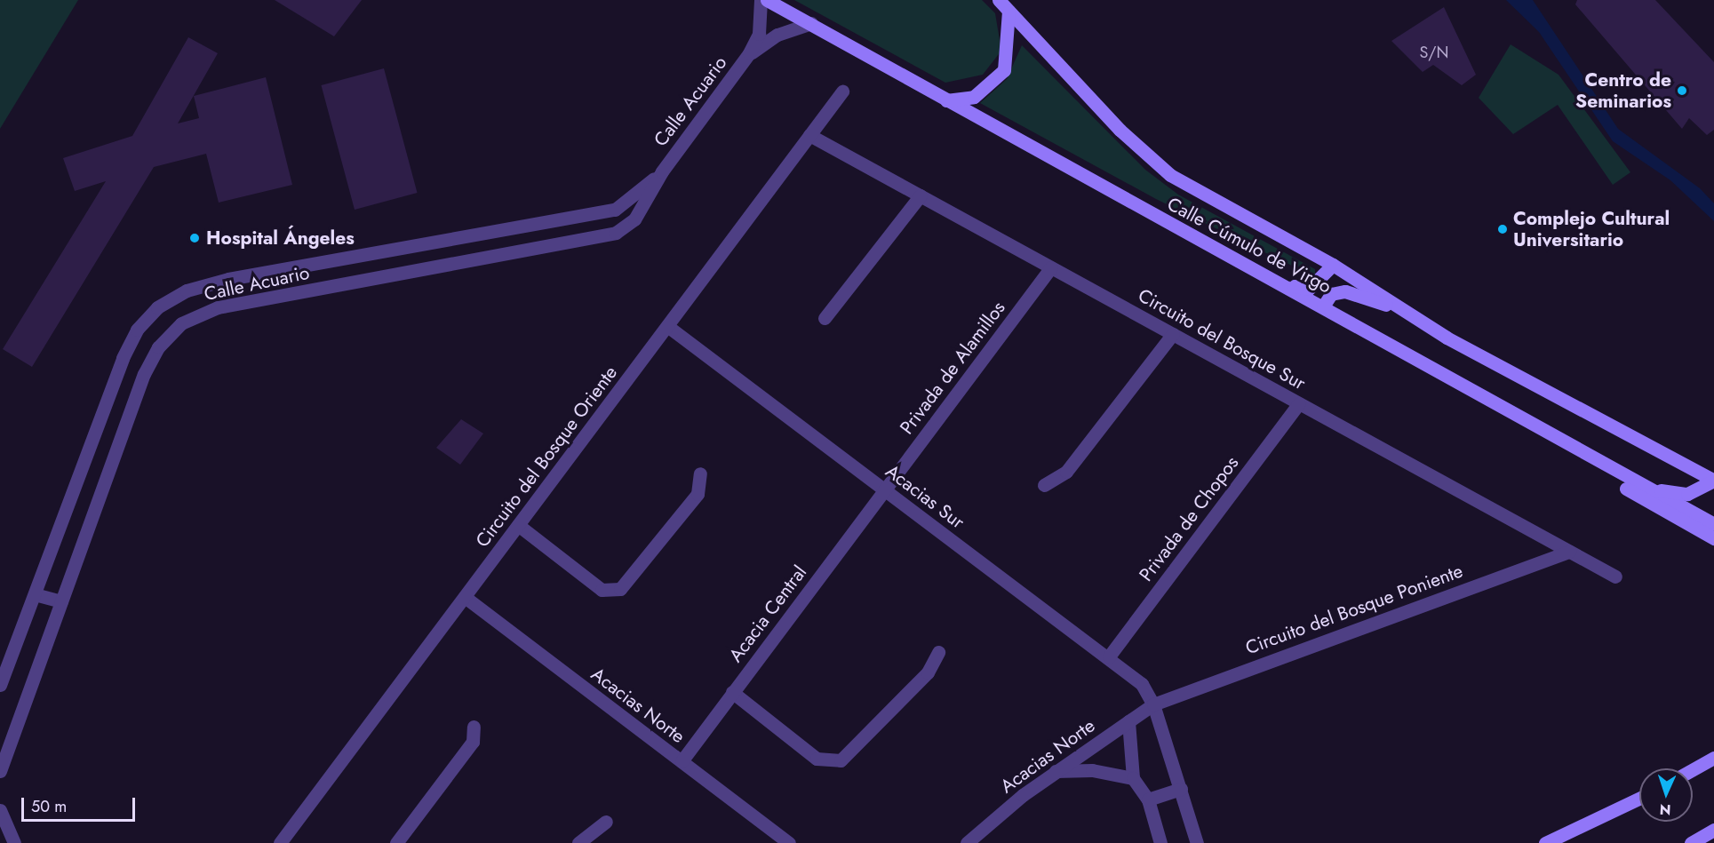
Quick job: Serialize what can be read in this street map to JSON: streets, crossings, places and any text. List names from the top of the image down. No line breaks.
{"streets":{"main road":["Calle Cúmulo de Virgo"],"street":["Calle Acuario","Circuito del Bosque Sur","Privada de Alamillos","Circuito del Bosque Oriente","Acacias Sur","Privada de Chopos","Circuito del Bosque Poniente","Acacia Central","Acacias Norte"]},"crossings":[["Calle Acuario","Calle Cúmulo de Virgo"],["Circuito del Bosque Sur","Privada de Alamillos"],["Circuito del Bosque Sur","Circuito del Bosque Oriente"],["Circuito del Bosque Sur","Privada de Chopos"],["Circuito del Bosque Sur","Circuito del Bosque Poniente"],["Privada de Alamillos","Acacias Sur"],["Privada de Alamillos","Acacia Central"],["Circuito del Bosque Oriente","Acacias Sur"],["Circuito del Bosque Oriente","Acacias Norte"],["Acacias Sur","Privada de Chopos"],["Acacias Sur","Circuito del Bosque Poniente"],["Acacias Sur","Acacia Central"],["Acacias Sur","Acacias Norte"],["Circuito del Bosque Poniente","Acacias Norte"],["Acacia Central","Acacias Norte"]],"places":["Centro de Seminarios","Complejo Cultural Universitario","Hospital Ángeles"],"house_numbers":["S/N"],"scale_bar":"50 m","north":"bottom"}
